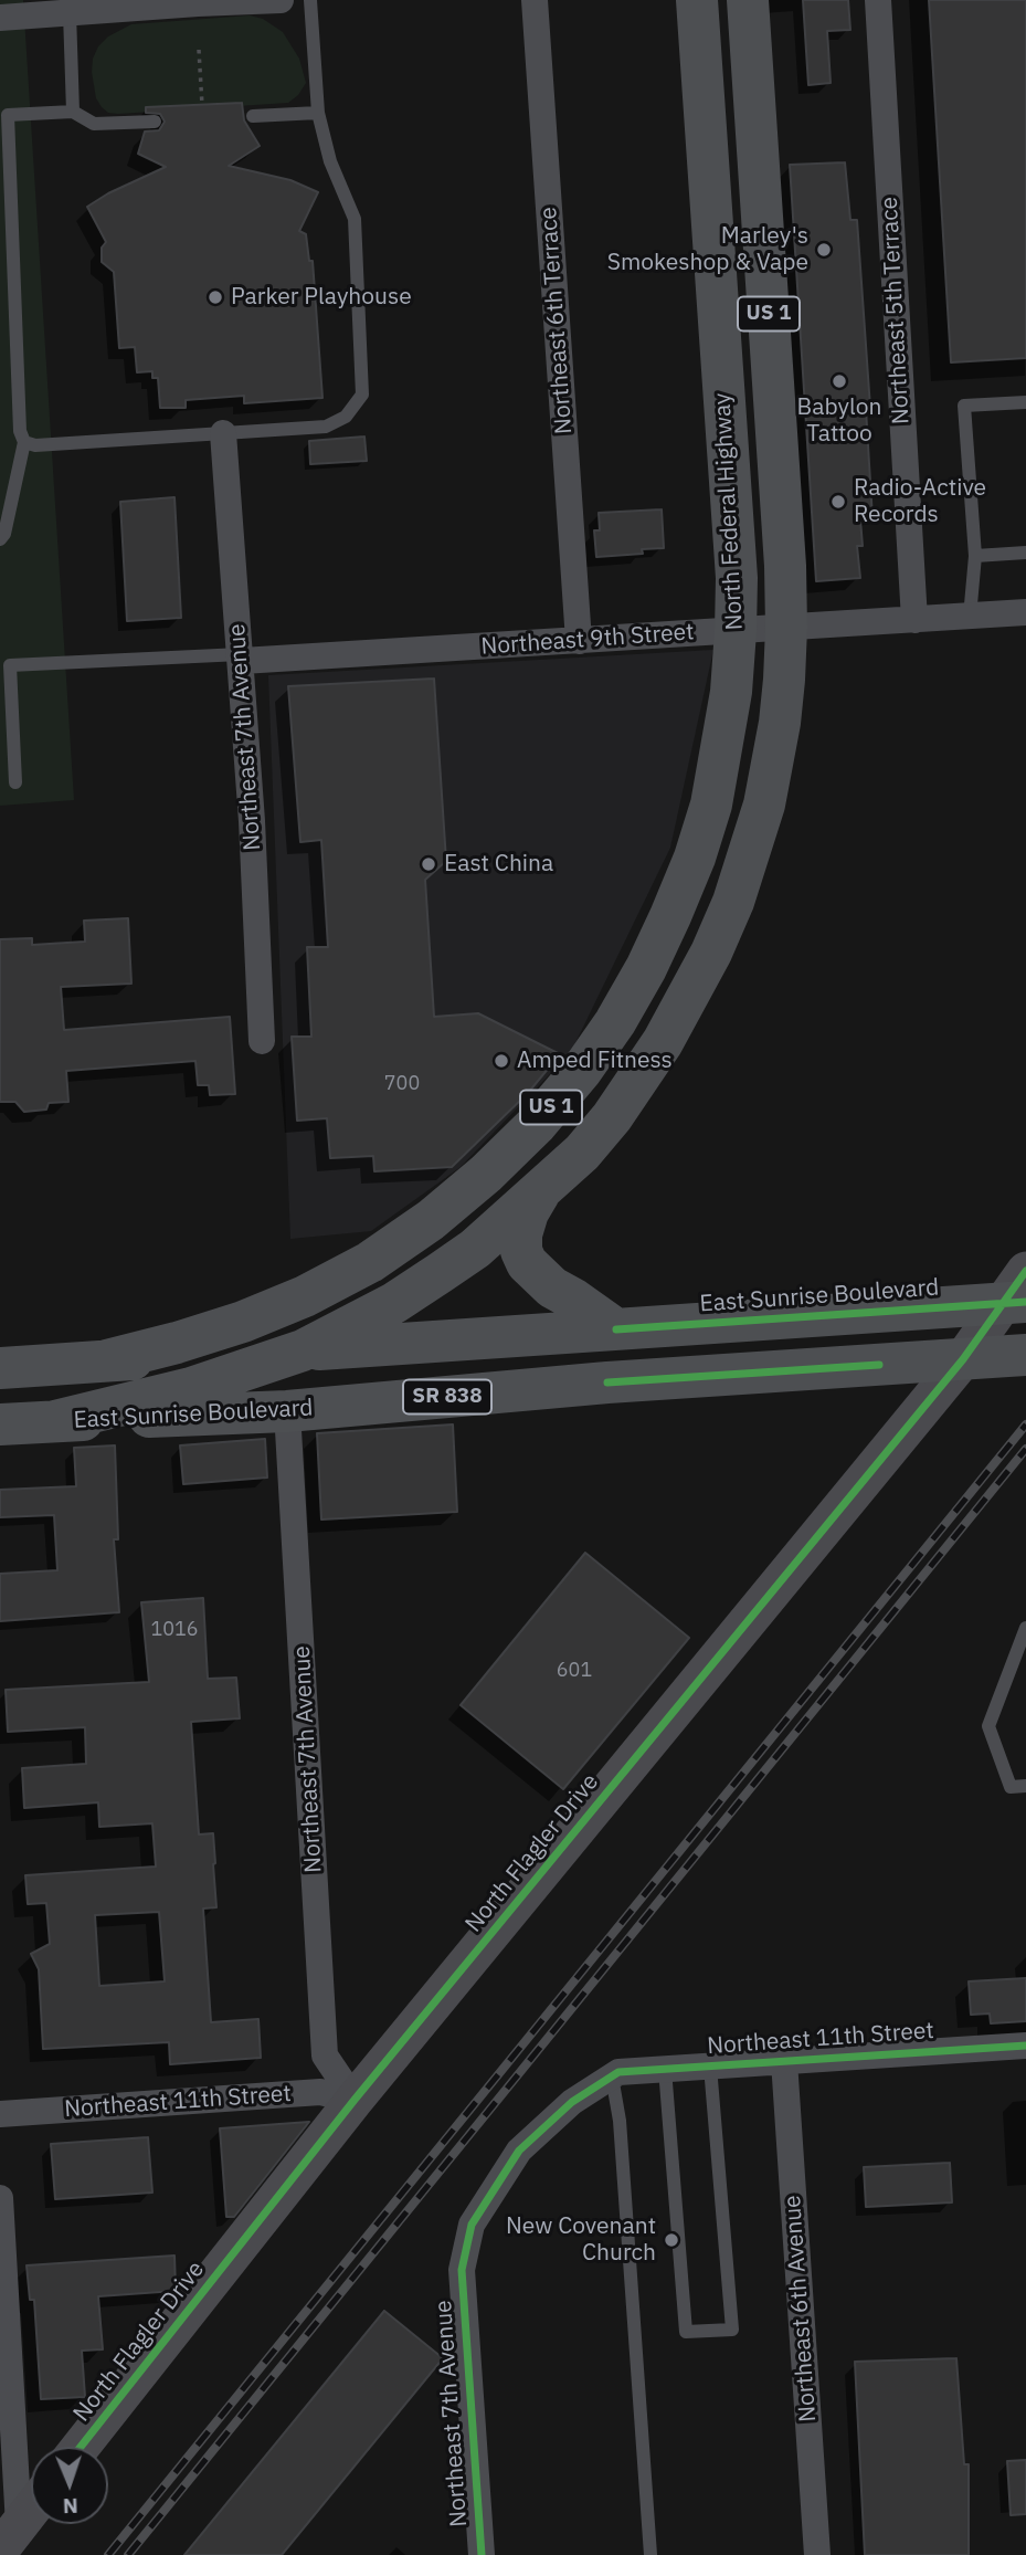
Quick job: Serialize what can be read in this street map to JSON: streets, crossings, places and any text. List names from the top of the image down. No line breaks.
{"streets":{"main road":["US 1","North Federal Highway","East Sunrise Boulevard","SR 838"],"street":["Northeast 5th Terrace","Northeast 6th Terrace","Northeast 9th Street","Northeast 7th Avenue","North Flagler Drive","Northeast 11th Street","Northeast 6th Avenue"]},"crossings":[["Northeast 5th Terrace","Northeast 9th Street"],["US 1","North Federal Highway"],["US 1","Northeast 9th Street"],["US 1","East Sunrise Boulevard"],["Northeast 6th Terrace","Northeast 9th Street"],["North Federal Highway","Northeast 9th Street"],["North Federal Highway","East Sunrise Boulevard"],["Northeast 9th Street","Northeast 7th Avenue"],["Northeast 7th Avenue","East Sunrise Boulevard"],["Northeast 7th Avenue","North Flagler Drive"],["Northeast 7th Avenue","Northeast 11th Street"],["East Sunrise Boulevard","North Flagler Drive"],["North Flagler Drive","Northeast 11th Street"],["Northeast 11th Street","Northeast 6th Avenue"]],"places":["Marley's Smokeshop & Vape","Parker Playhouse","Babylon Tattoo","Radio-Active Records","East China","Amped Fitness","New Covenant Church"],"house_numbers":["700","1016","601"],"north":"bottom"}
